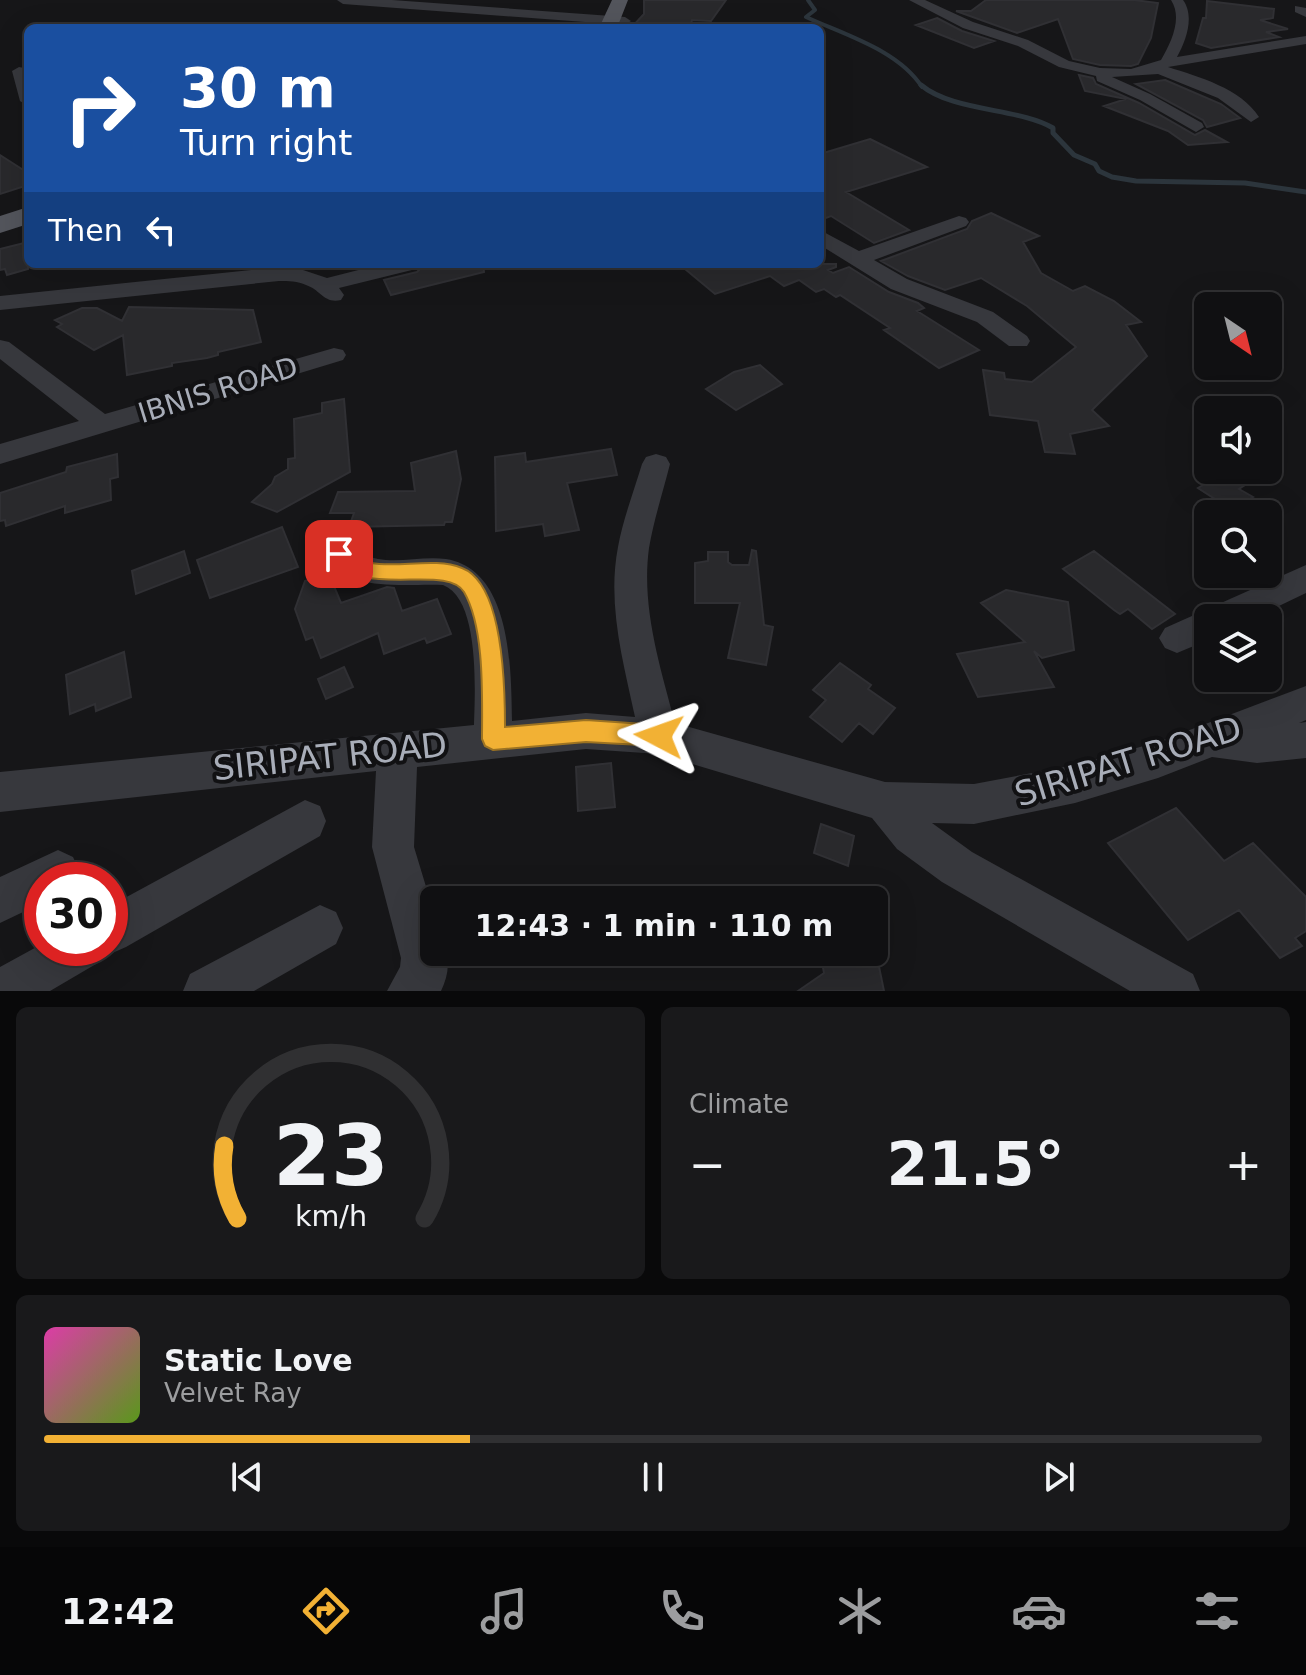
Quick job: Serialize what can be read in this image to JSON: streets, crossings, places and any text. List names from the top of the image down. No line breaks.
{"streets":{"street":["IBNIS ROAD","SIRIPAT ROAD"]},"north":"bottom right","page":{"turn":["30 m","Turn right"],"then":"Then","limit":"30","trip":"12:43 · 1 min · 110 m","tile":"Climate","heat":["−","21.5°","+"],"song":["Static Love","Velvet Ray"],"tabs":"12:42","gauge":["23","km/h"]}}
